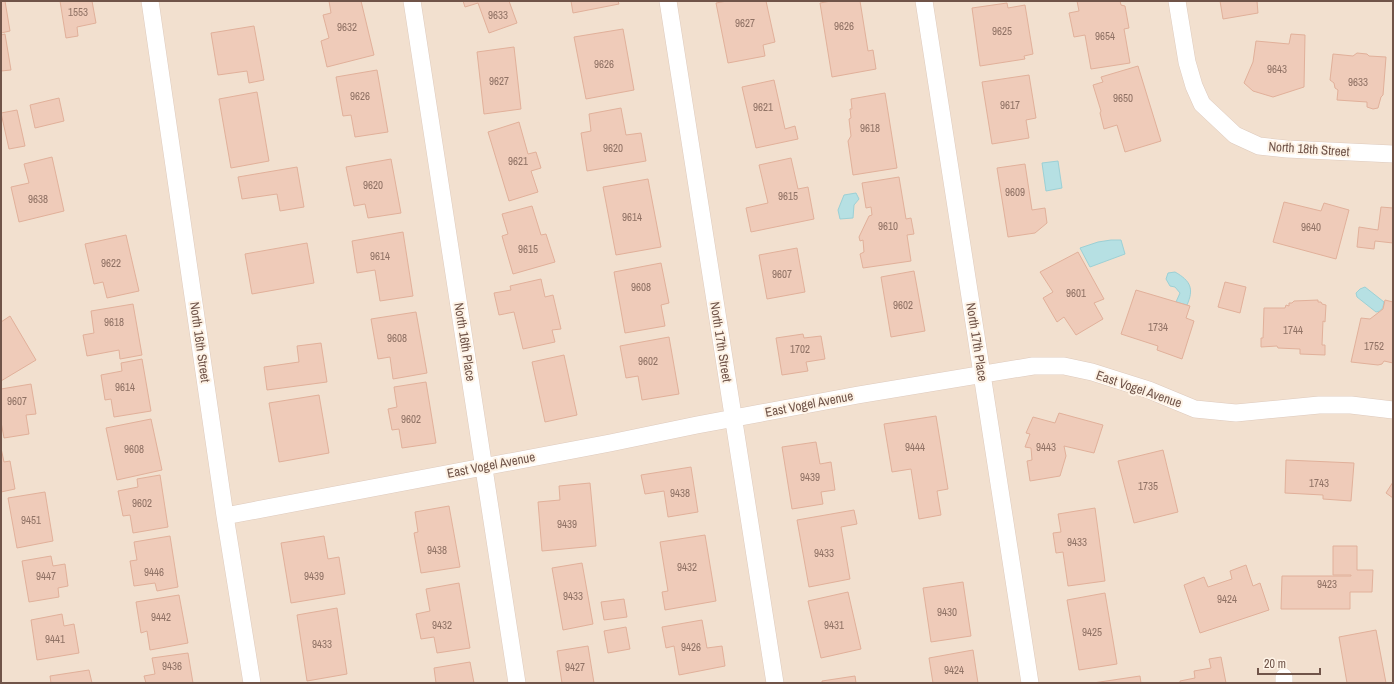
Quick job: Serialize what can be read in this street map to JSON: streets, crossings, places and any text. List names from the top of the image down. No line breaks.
{"streets":{"street":["North 18th Street","North 16th Street","North 16th Place","North 17th Street","North 17th Place","East Vogel Avenue"]},"crossings":[["North 16th Street","East Vogel Avenue"],["North 16th Place","East Vogel Avenue"],["North 17th Street","East Vogel Avenue"],["North 17th Place","East Vogel Avenue"]],"house_numbers":["1553","9633","9627","9626","9632","9625","9654","9626","9643","9627","9633","9626","9650","9617","9621","9618","9620","9621","9620","9609","9615","9638","9614","9610","9640","9615","9614","9622","9607","9608","9601","9602","9618","1734","1744","9608","1752","1702","9602","9614","9607","9602","9444","9443","9608","9439","1743","1735","9438","9602","9451","9439","9433","9438","9433","9432","9446","9447","9439","9423","9433","9424","9430","9442","9432","9431","9425","9441","9433","9426","9436","9427","9424"],"scale_bar":"20 m"}
